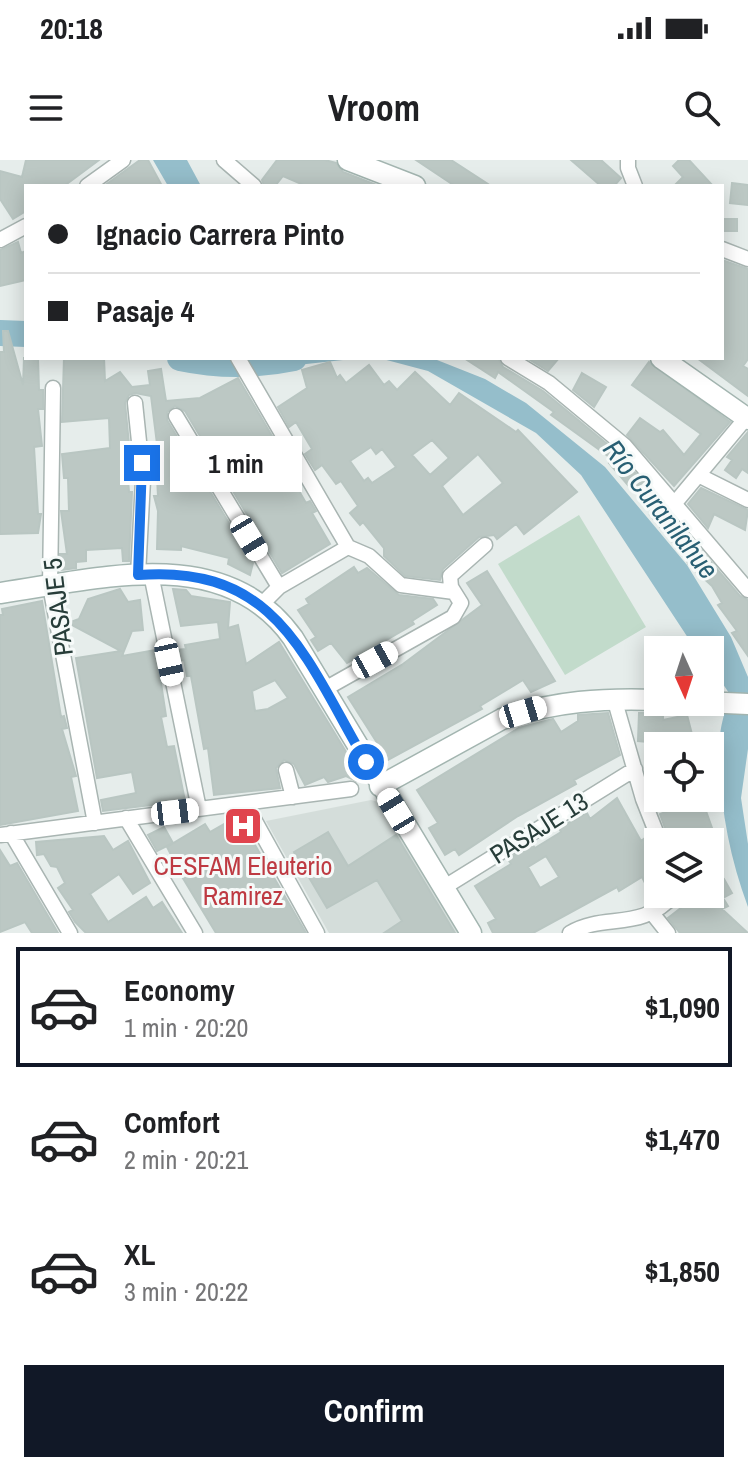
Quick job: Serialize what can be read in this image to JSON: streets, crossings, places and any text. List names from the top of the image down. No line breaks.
{"streets":{"street":["PASAJE 5","PASAJE 13"]},"water":["Río Curanilahue"],"places":{"hospital":["CESFAM Eleuterio Ramirez"]},"north":"bottom","page":{"status":"20:18","header":"Vroom","banner":["Ignacio Carrera Pinto","Pasaje 4"],"bubble":"1 min","list":[{"name":"Economy","note":"1 min · 20:20","value":"$1,090"},{"name":"Comfort","note":"2 min · 20:21","value":"$1,470"},{"name":"XL","note":"3 min · 20:22","value":"$1,850"}],"buttons":"Confirm"}}
